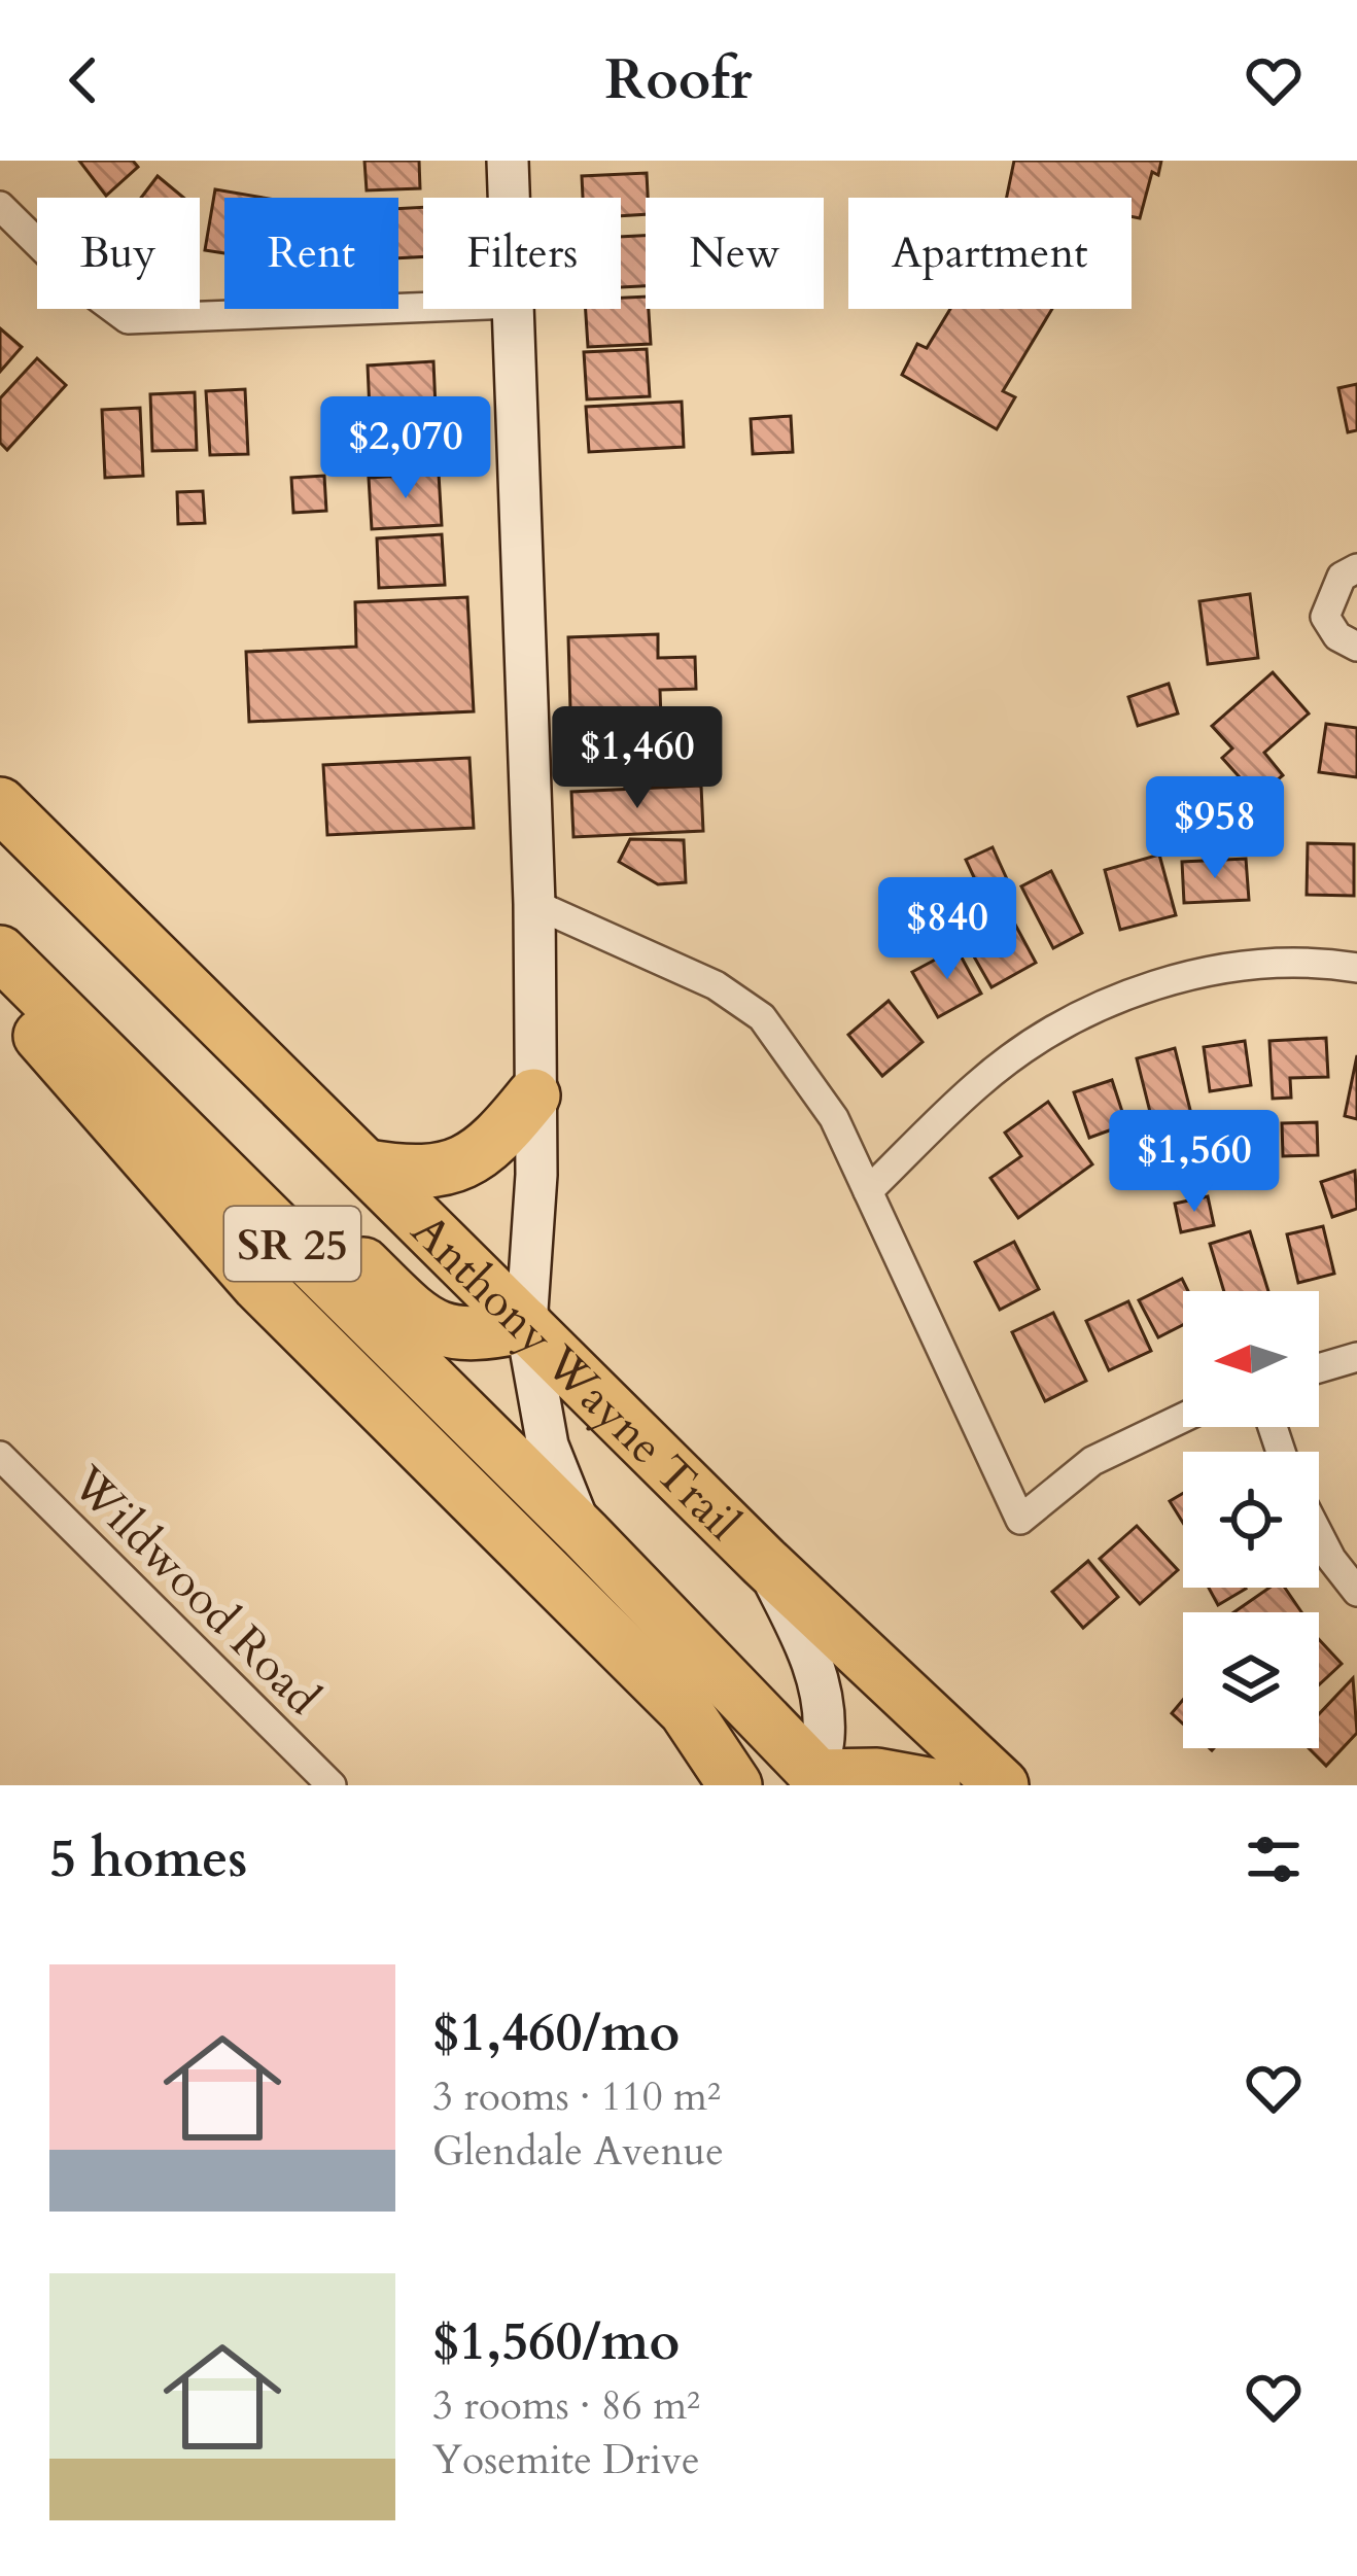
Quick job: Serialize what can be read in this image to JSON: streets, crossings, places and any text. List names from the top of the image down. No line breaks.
{"streets":{"highway":["SR 25","Anthony Wayne Trail"],"street":["Wildwood Road"]},"north":"left","page":{"header":"Roofr","chip":["Buy","Rent","Filters","New","Apartment"],"price":["$2,070","$1,460","$958","$840","$1,560"],"heading":"5 homes","list":[{"name":"$1,460/mo","note":"3 rooms · 110 m² · Glendale Avenue"},{"name":"$1,560/mo","note":"3 rooms · 86 m² · Yosemite Drive"}]}}
